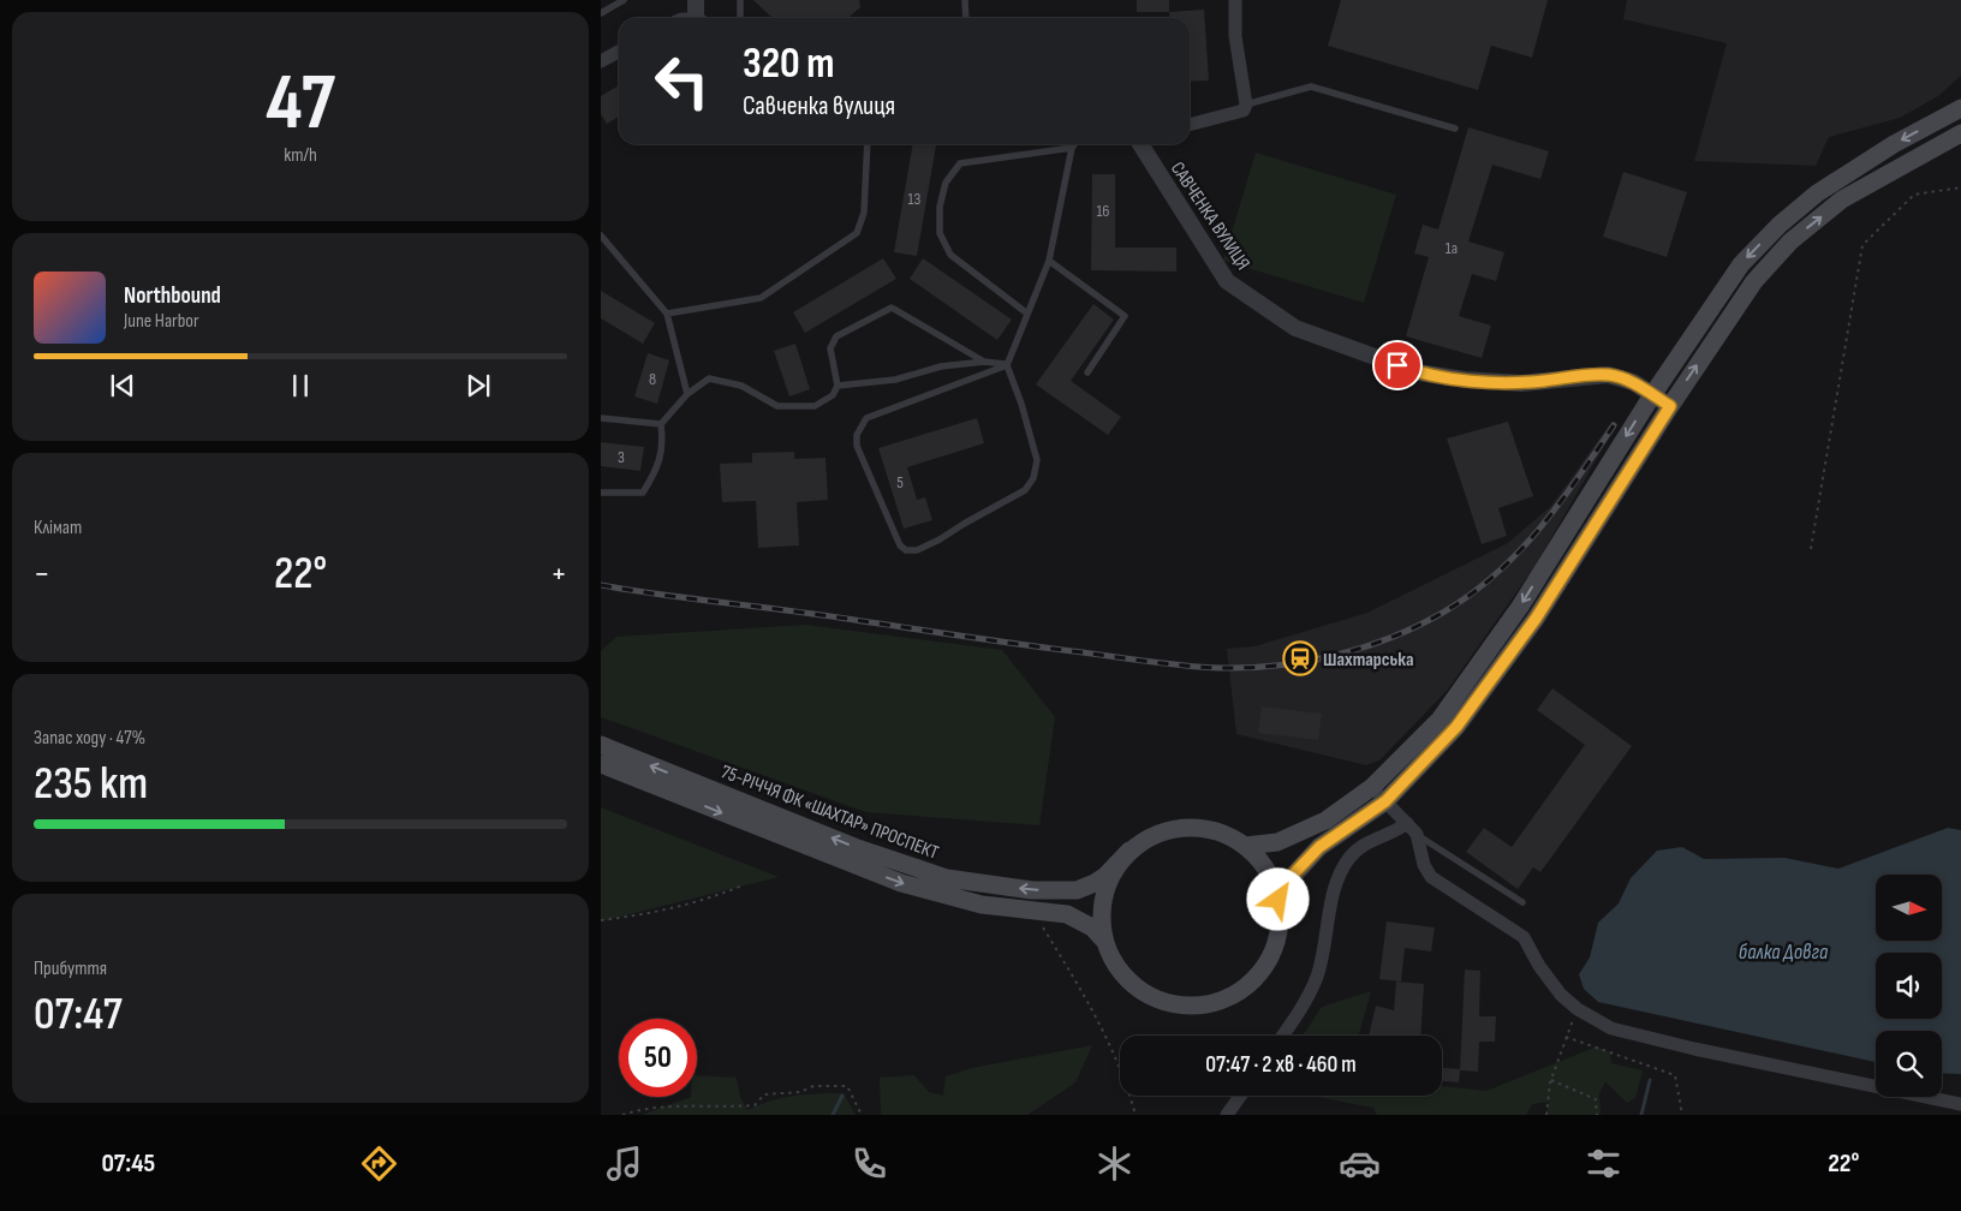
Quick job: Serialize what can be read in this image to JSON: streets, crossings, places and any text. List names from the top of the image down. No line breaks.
{"streets":{"main road":["75-РІЧЧЯ ФК «ШАХТАР» ПРОСПЕКТ"],"street":["САВЧЕНКА ВУЛИЦЯ"]},"water":["балка Довга"],"places":{"station":["Шахтарська"]},"house_numbers":["13","16","1а","8","3","5"],"north":"right","page":{"tile":[["47","km/h"],"Клімат",["Запас ходу · 47%","235 km"],["Прибуття","07:47"]],"turn":["320 m","Савченка вулиця"],"song":["Northbound","June Harbor"],"heat":["−","22°","+"],"limit":"50","trip":"07:47 · 2 хв · 460 m","tabs":["07:45","22°"]}}
